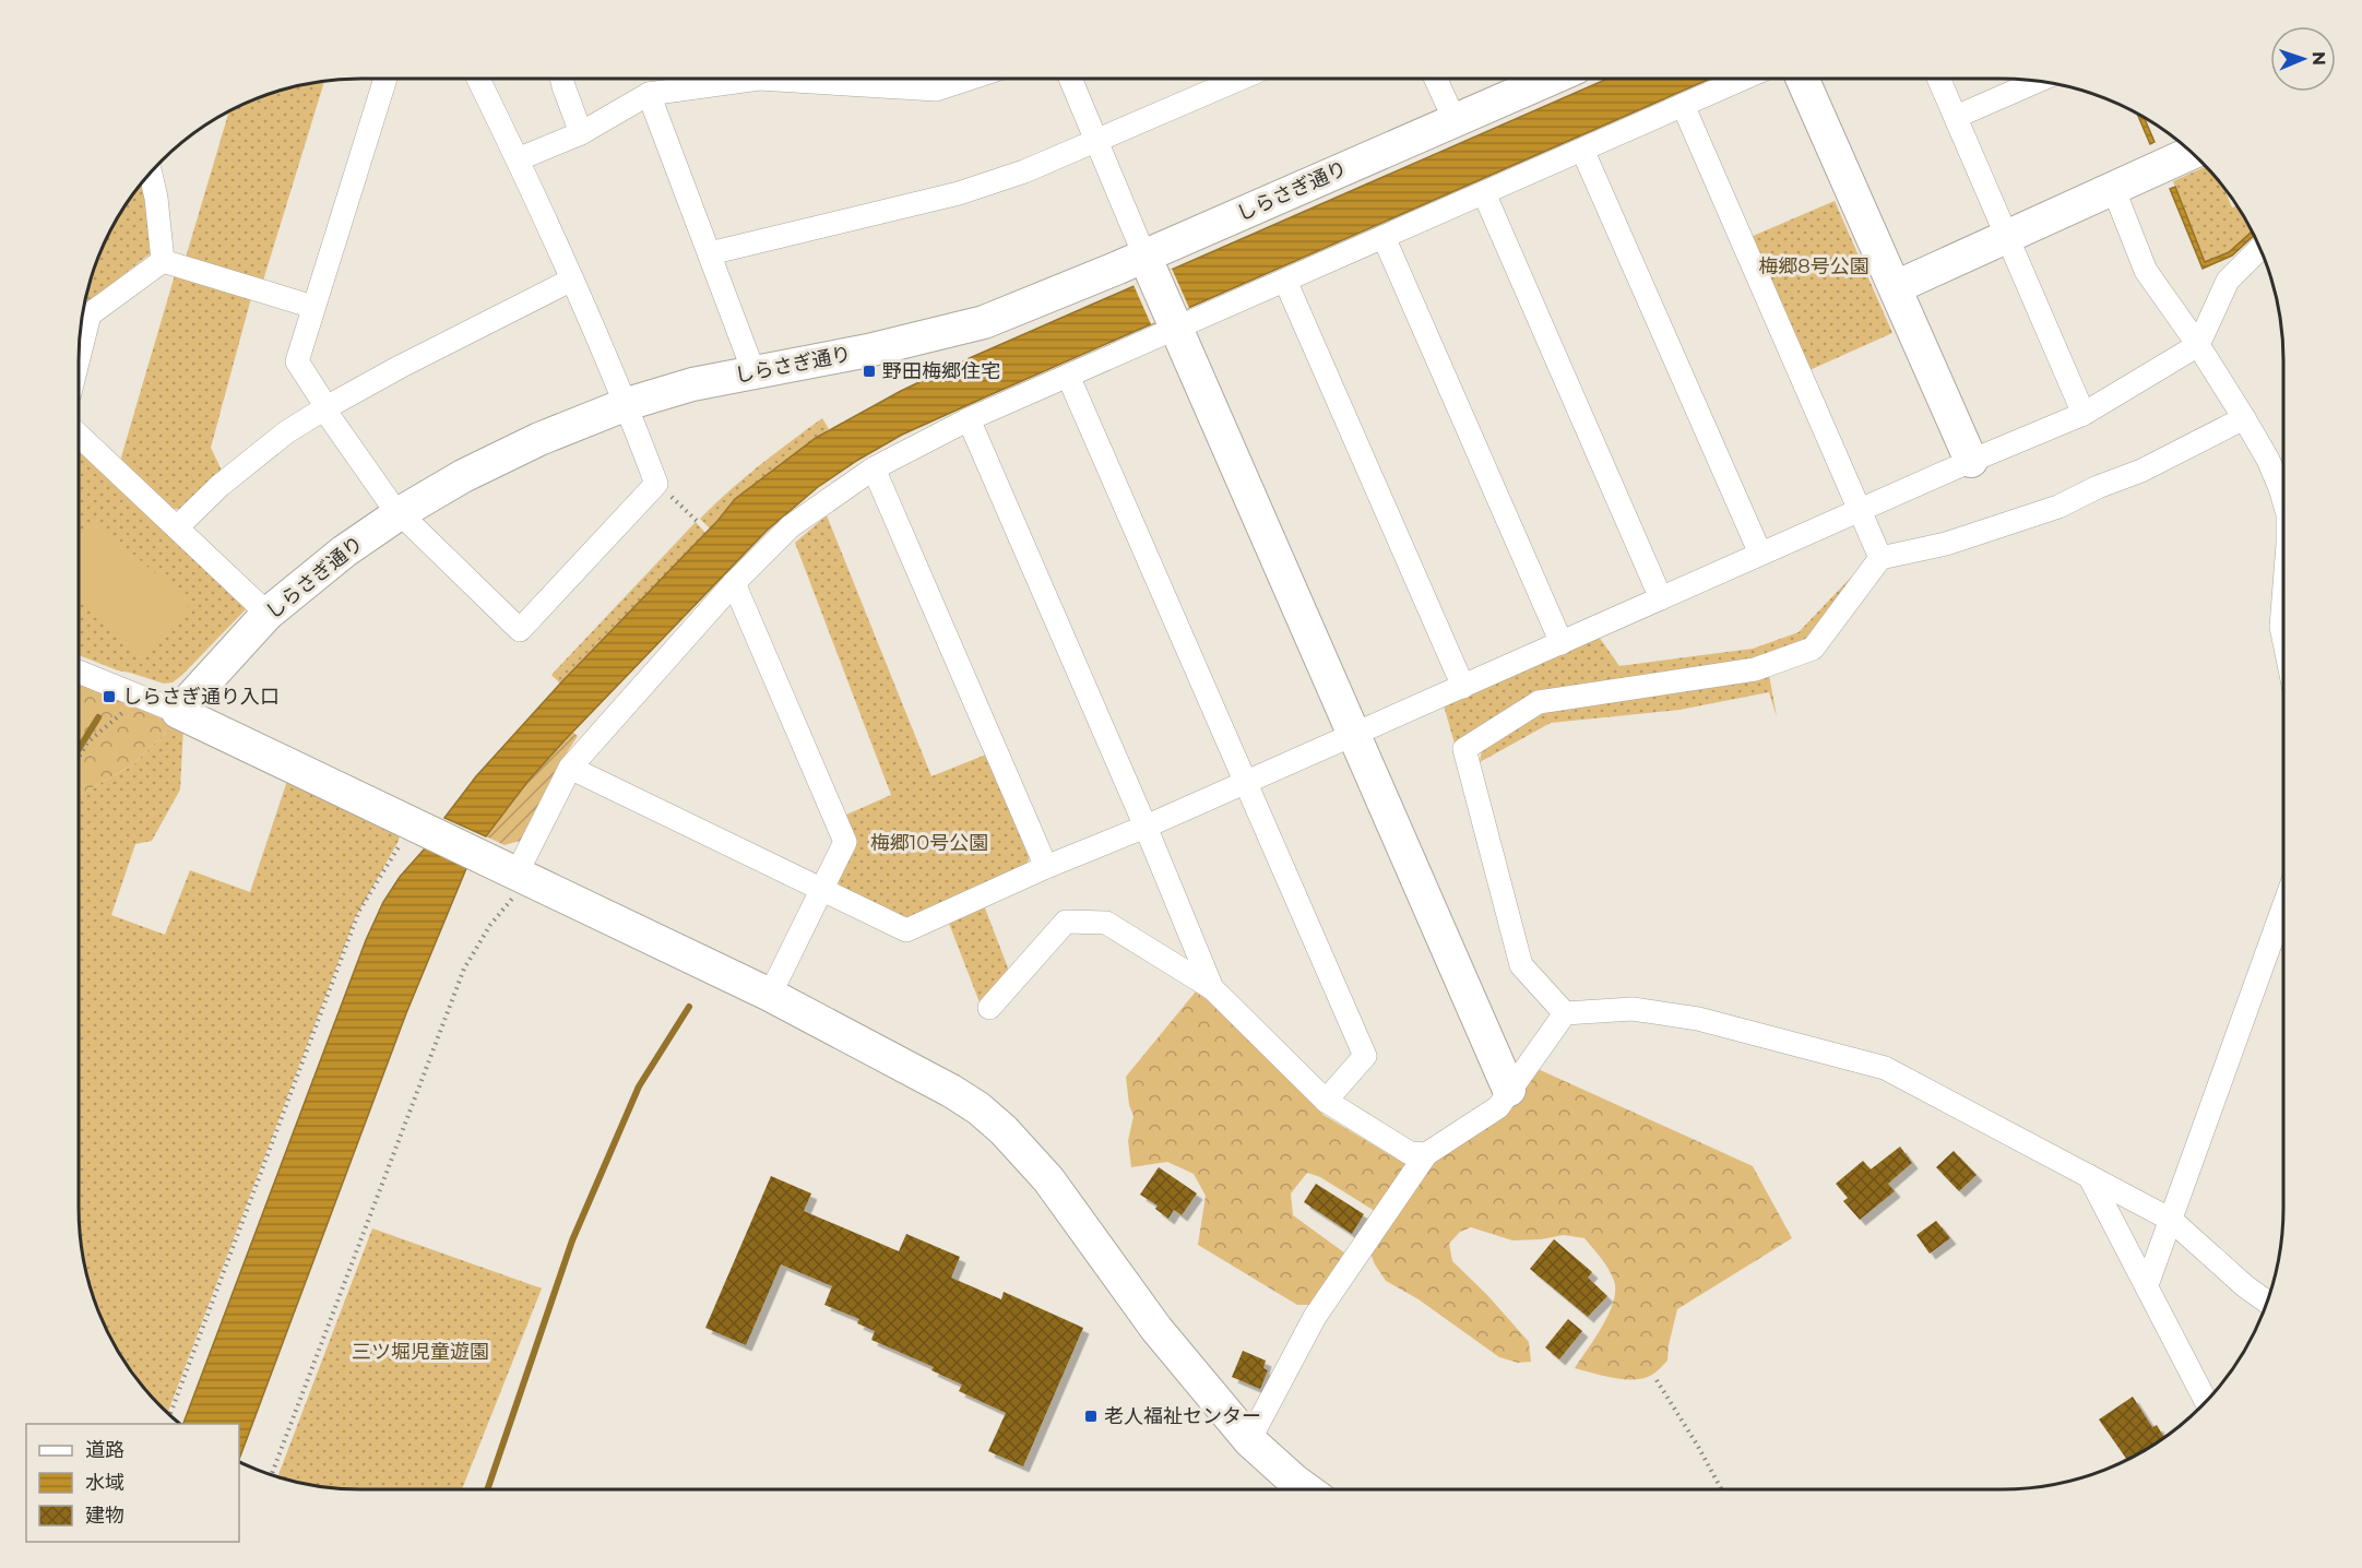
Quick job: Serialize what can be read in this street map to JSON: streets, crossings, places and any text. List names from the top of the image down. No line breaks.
{"streets":{"street":["しらさぎ通り"]},"parks":["梅郷8号公園","梅郷10号公園","三ツ堀児童遊園"],"places":{"transit":["野田梅郷住宅","しらさぎ通り入口","老人福祉センター"]},"legend":["道路","水域","建物"],"north":"right"}
